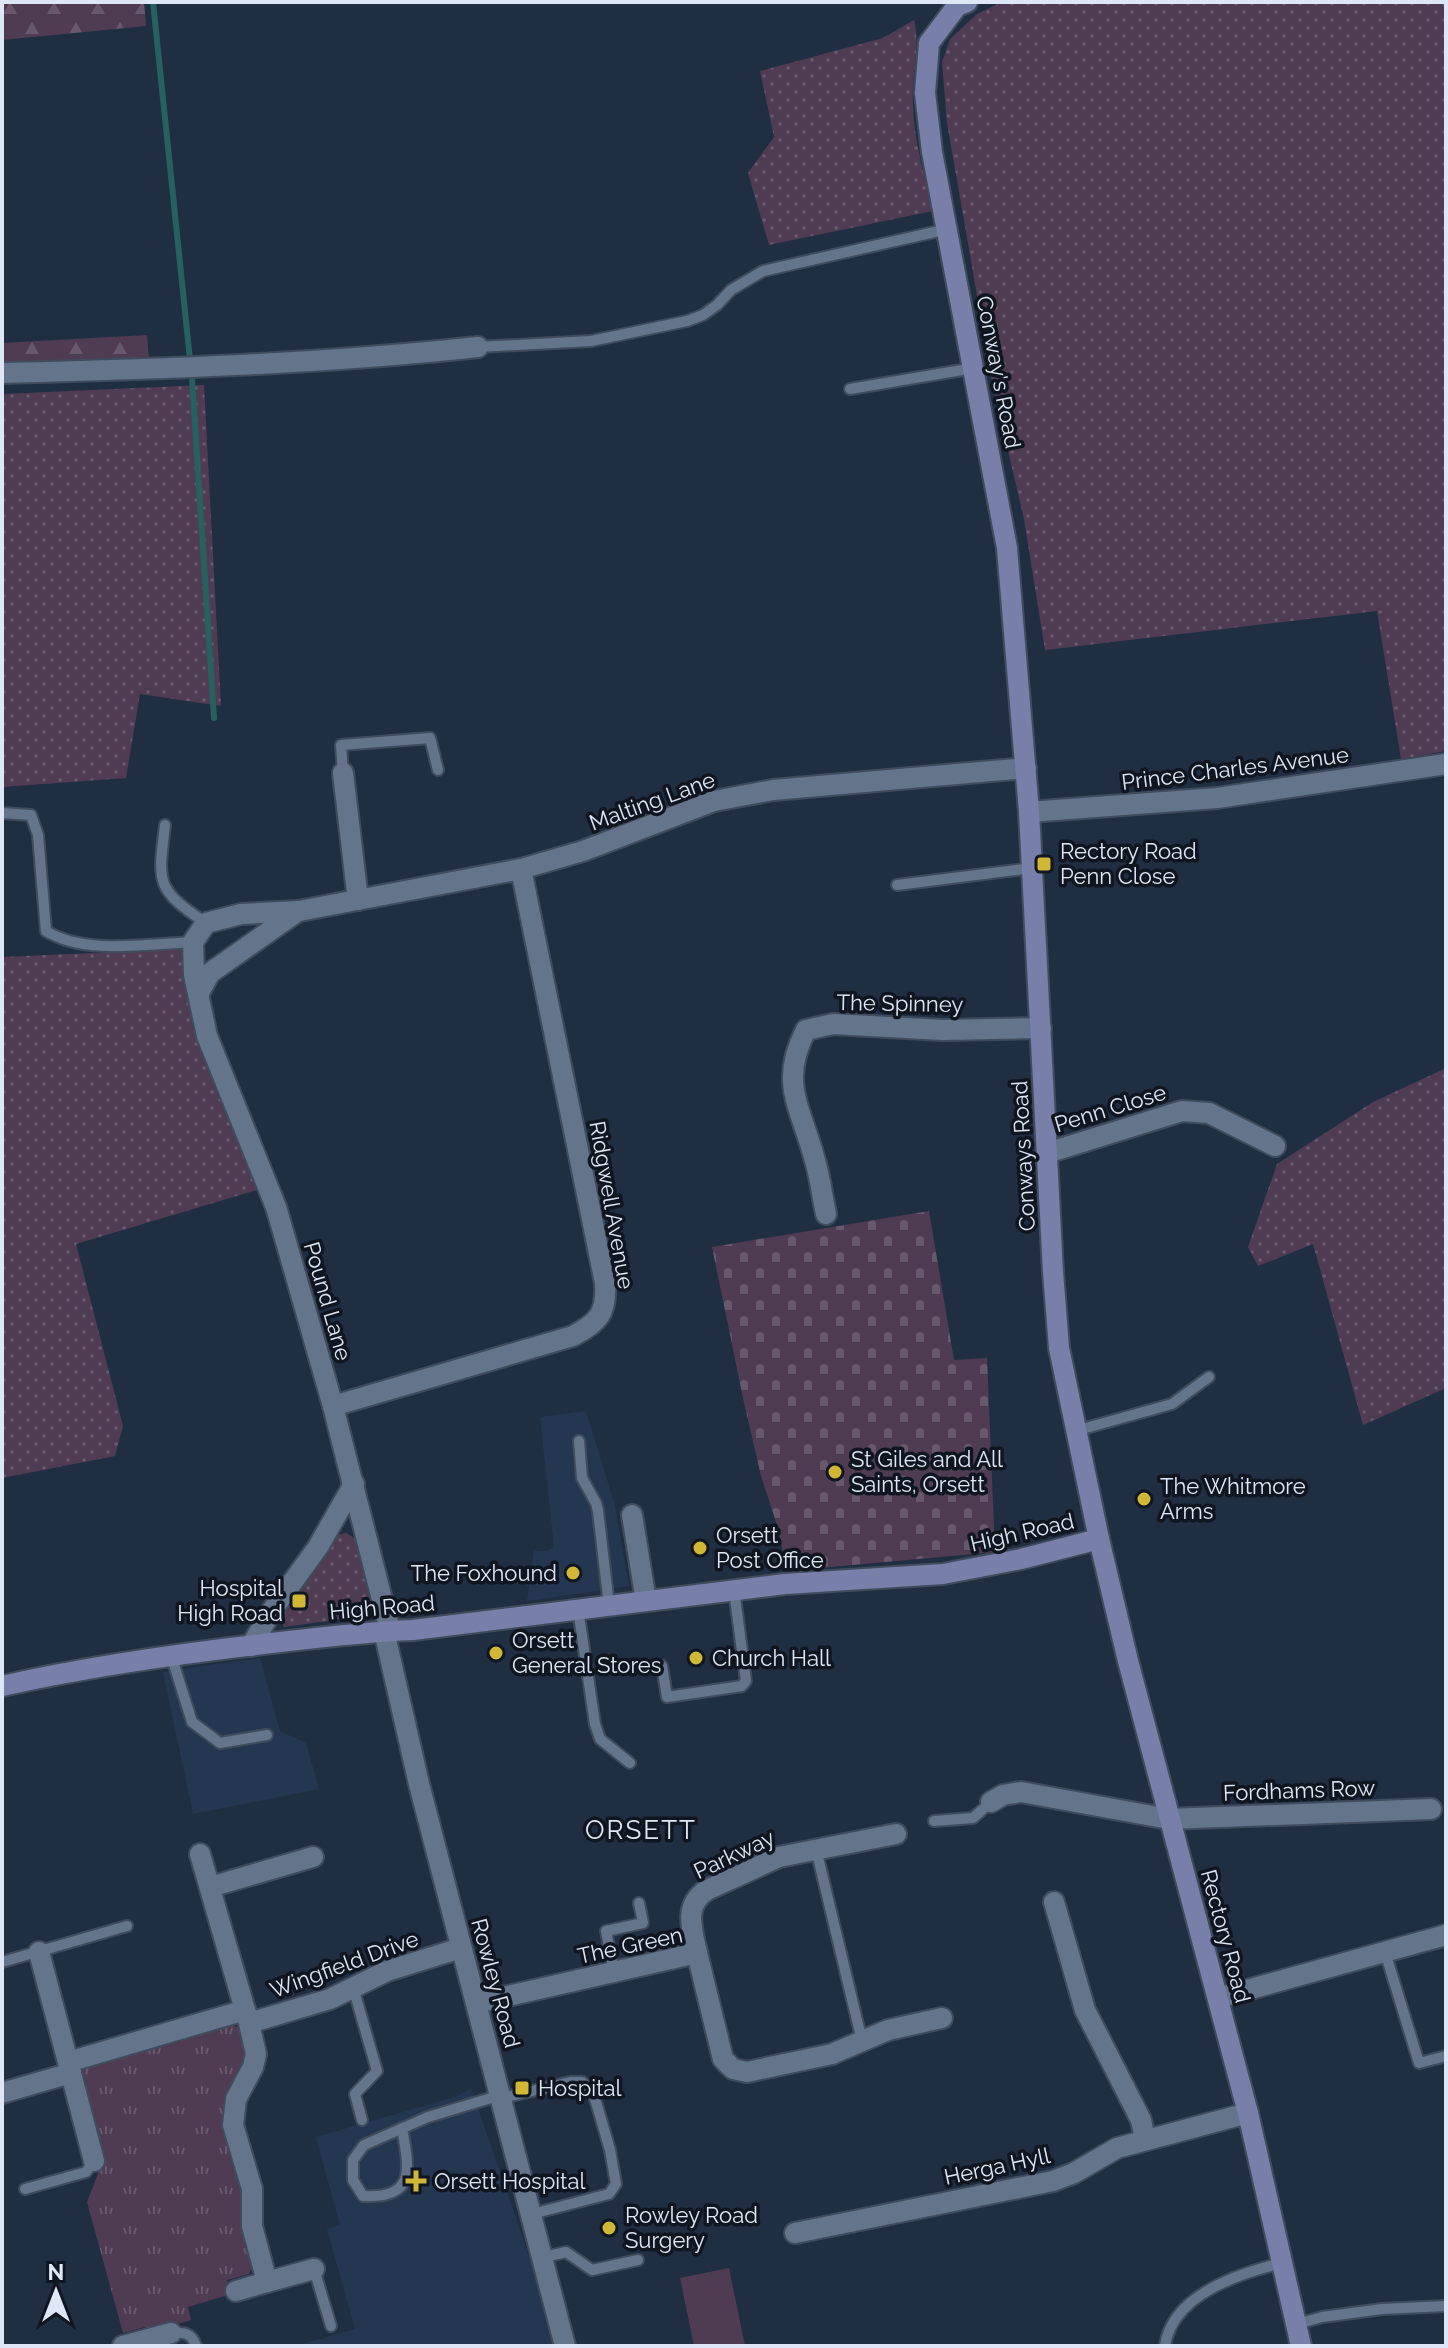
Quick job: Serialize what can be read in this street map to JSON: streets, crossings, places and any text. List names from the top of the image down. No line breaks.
{"streets":{"main road":["Conway's Road","Conways Road","High Road","Rectory Road"],"street":["Prince Charles Avenue","Malting Lane","The Spinney","Penn Close","Ridgwell Avenue","Pound Lane","Fordhams Row","Parkway","The Green","Wingfield Drive","Rowley Road","Herga Hyll"]},"crossings":[["Conway's Road","Malting Lane"],["Conway's Road","Conways Road"],["Prince Charles Avenue","Conways Road"],["Malting Lane","Conways Road"],["Malting Lane","Ridgwell Avenue"],["Malting Lane","Pound Lane"],["The Spinney","Conways Road"],["Penn Close","Conways Road"],["Conways Road","High Road"],["Conways Road","Rectory Road"],["Ridgwell Avenue","Pound Lane"],["Pound Lane","High Road"],["Pound Lane","Rowley Road"],["High Road","Rectory Road"],["High Road","Rowley Road"],["Fordhams Row","Rectory Road"],["Parkway","The Green"],["Rectory Road","Herga Hyll"],["The Green","Rowley Road"],["Wingfield Drive","Rowley Road"]],"districts":["ORSETT"],"places":{"transit":["Rectory Road Penn Close","Hospital High Road","Hospital"],"other":["St Giles and All Saints, Orsett","The Whitmore Arms","Orsett Post Office","The Foxhound","Orsett General Stores","Church Hall","Rowley Road Surgery"],"health":["Orsett Hospital"]},"north":"top"}
